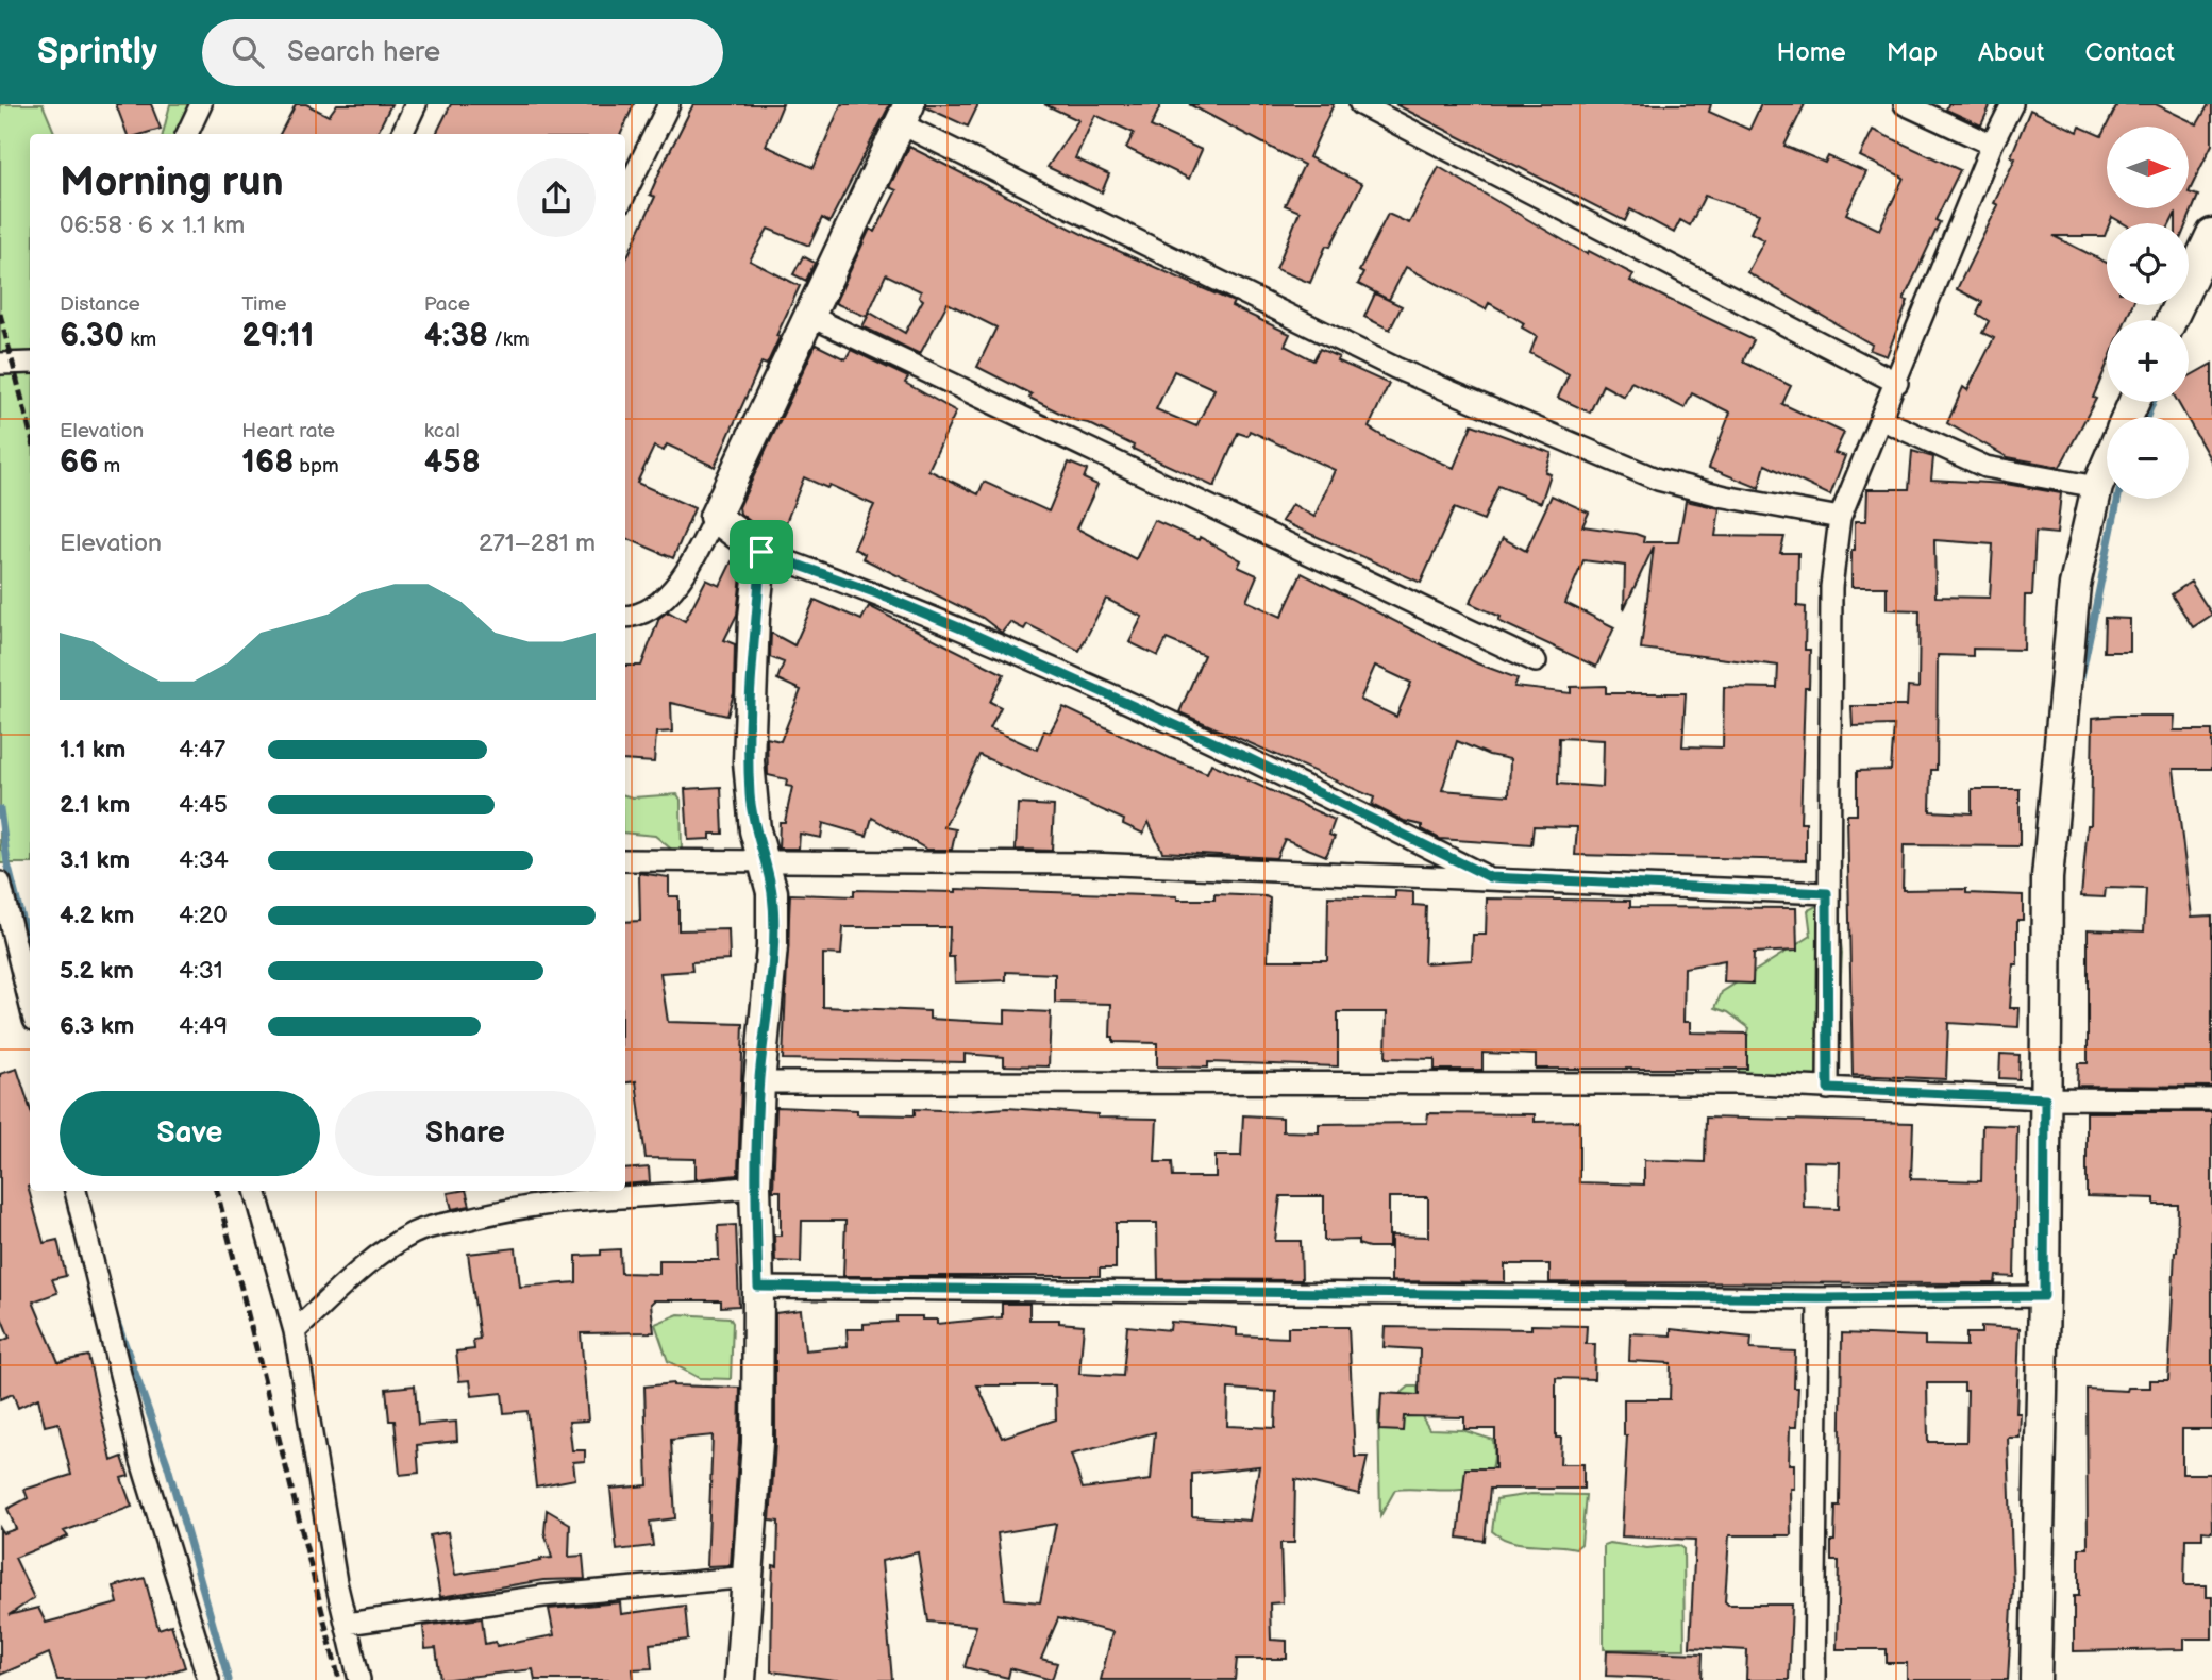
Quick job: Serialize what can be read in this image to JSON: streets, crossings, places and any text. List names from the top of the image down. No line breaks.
{"north":"right","page":{"header":"Sprintly","search":"Search here","nav":["Home","Map","About","Contact"],"map_buttons":["+","−"],"heading":["Morning run","06:58 · 6 × 1.1 km"],"stats":[["Distance","6.30 km"],["Time","29:11"],["Pace","4:38 /km"],["Elevation","66 m"],["Heart rate","168 bpm"],["kcal","458"]],"chart":["Elevation","271–281 m"],"list":[{"name":"1.1 km","note":"4:47"},{"name":"2.1 km","note":"4:45"},{"name":"3.1 km","note":"4:34"},{"name":"4.2 km","note":"4:20"},{"name":"5.2 km","note":"4:31"},{"name":"6.3 km","note":"4:49"}],"buttons":["Save","Share"]}}
